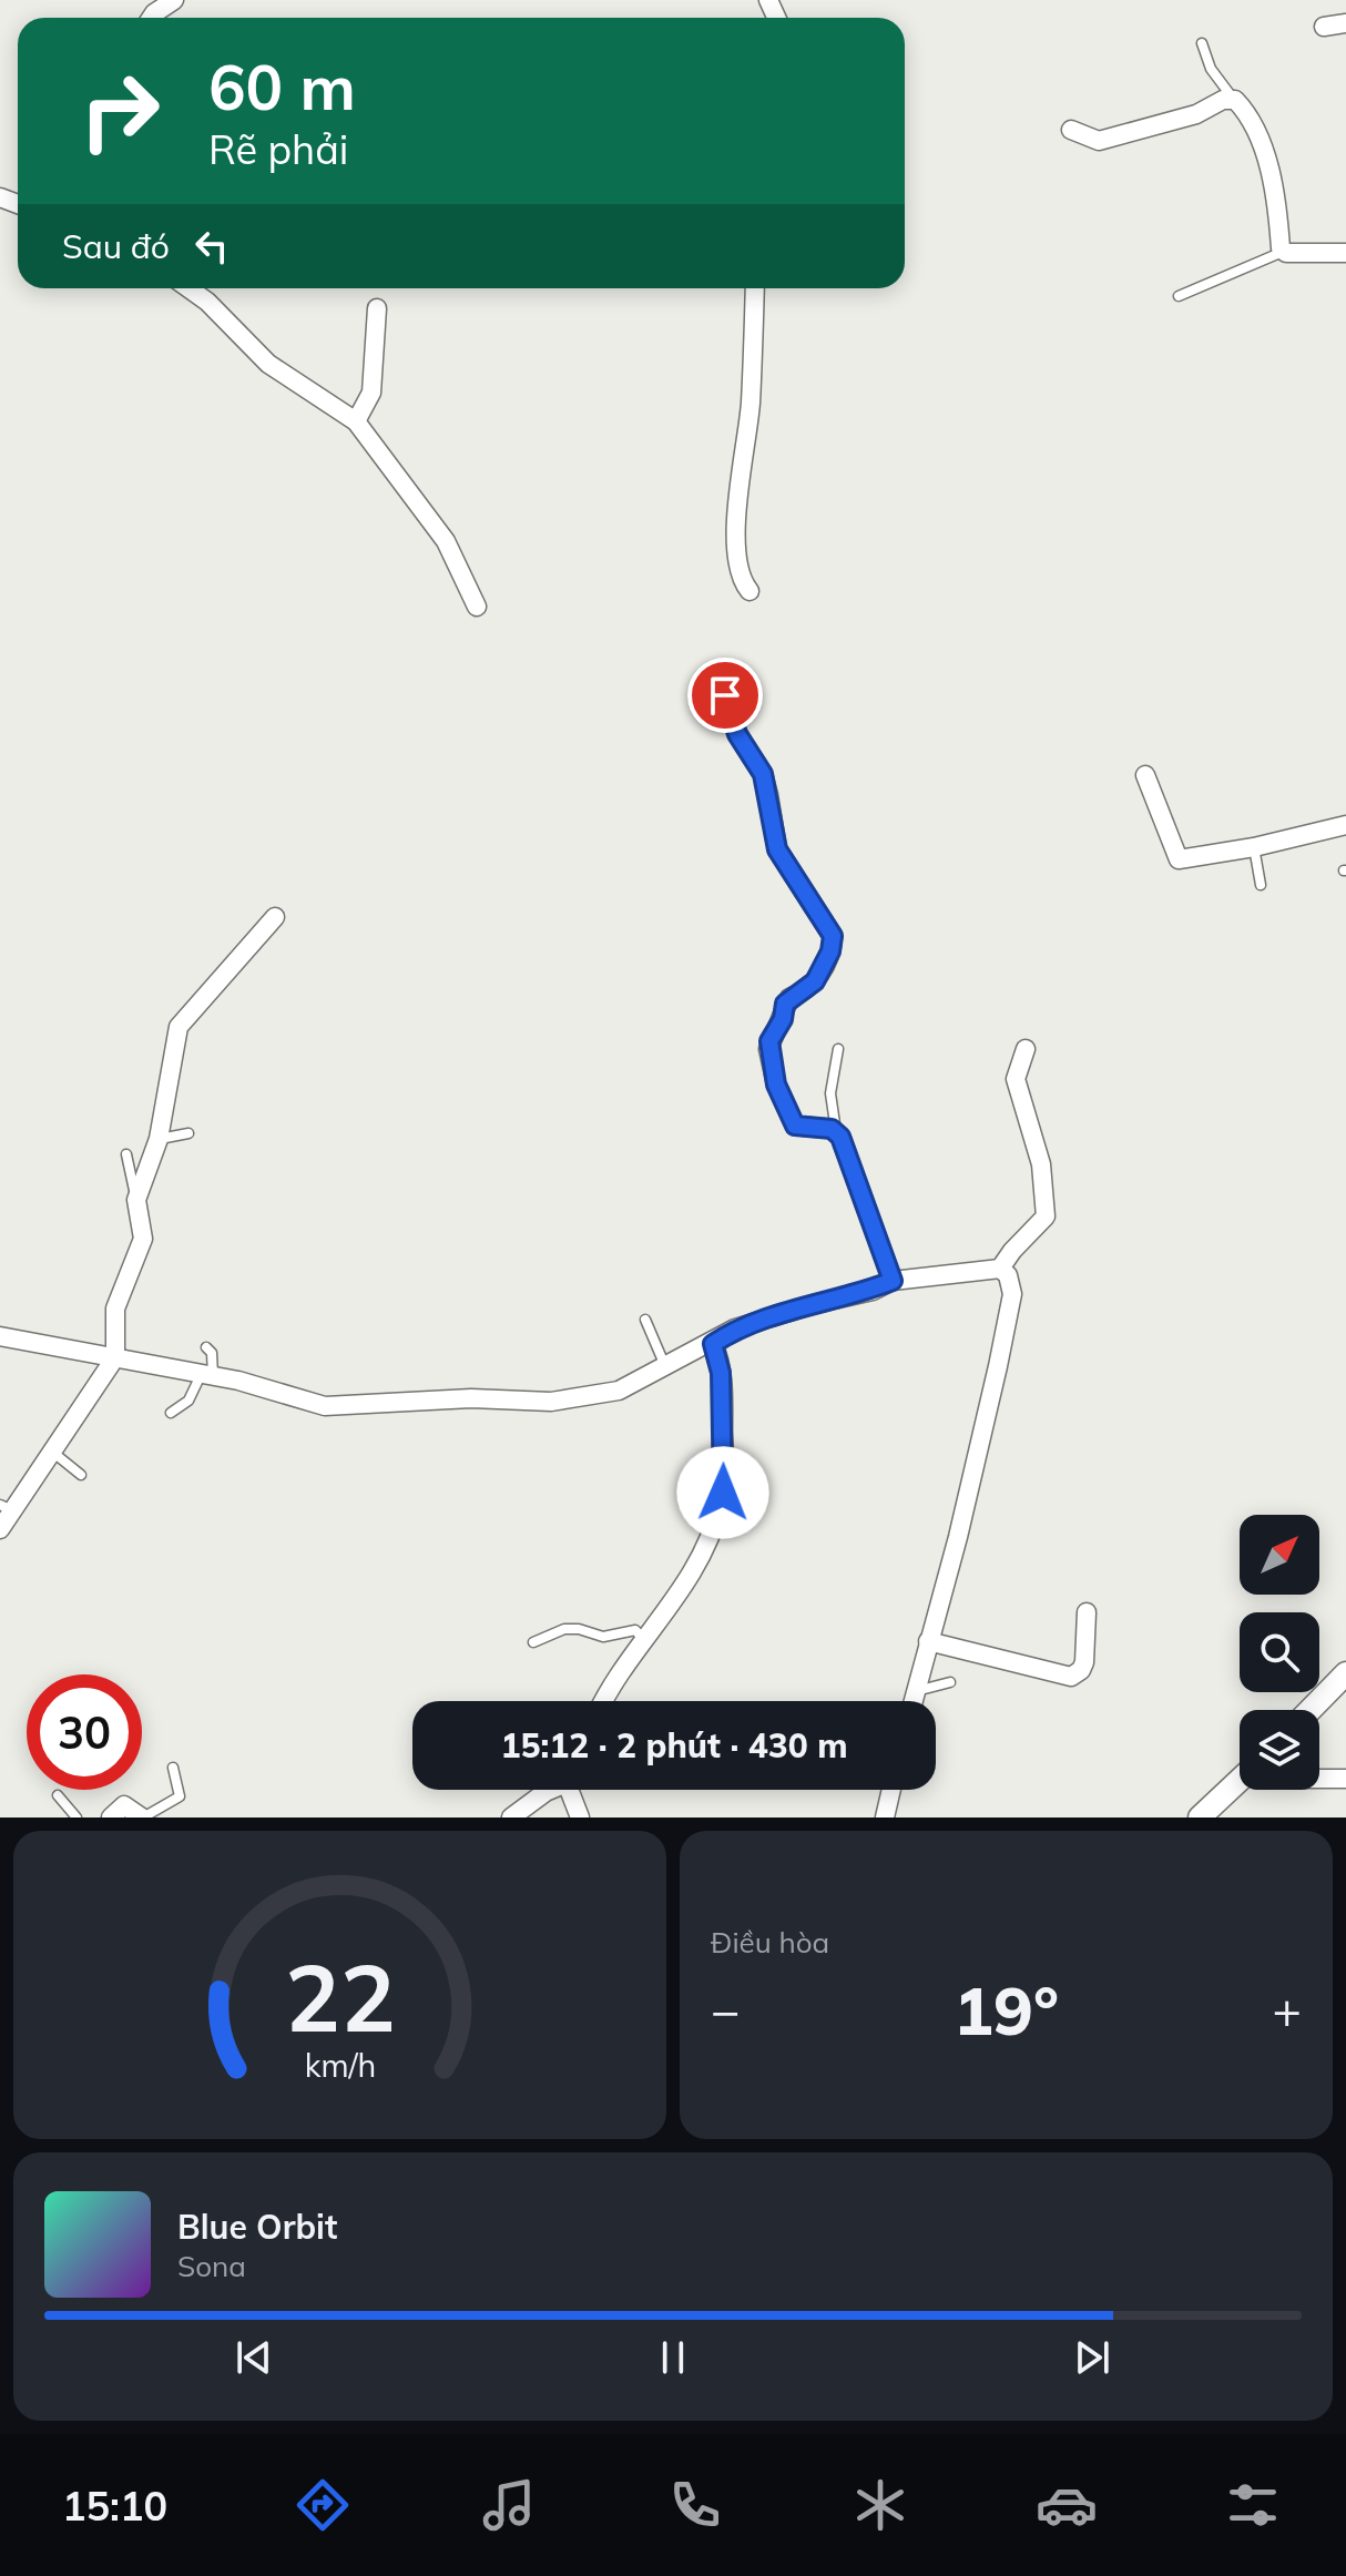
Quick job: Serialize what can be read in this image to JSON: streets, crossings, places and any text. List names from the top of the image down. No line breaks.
{"north":"top right","page":{"turn":["60 m","Rẽ phải"],"then":"Sau đó","limit":"30","trip":"15:12 · 2 phút · 430 m","tile":"Điều hòa","heat":["−","19°","+"],"song":["Blue Orbit","Sona"],"tabs":"15:10","gauge":["22","km/h"]}}
